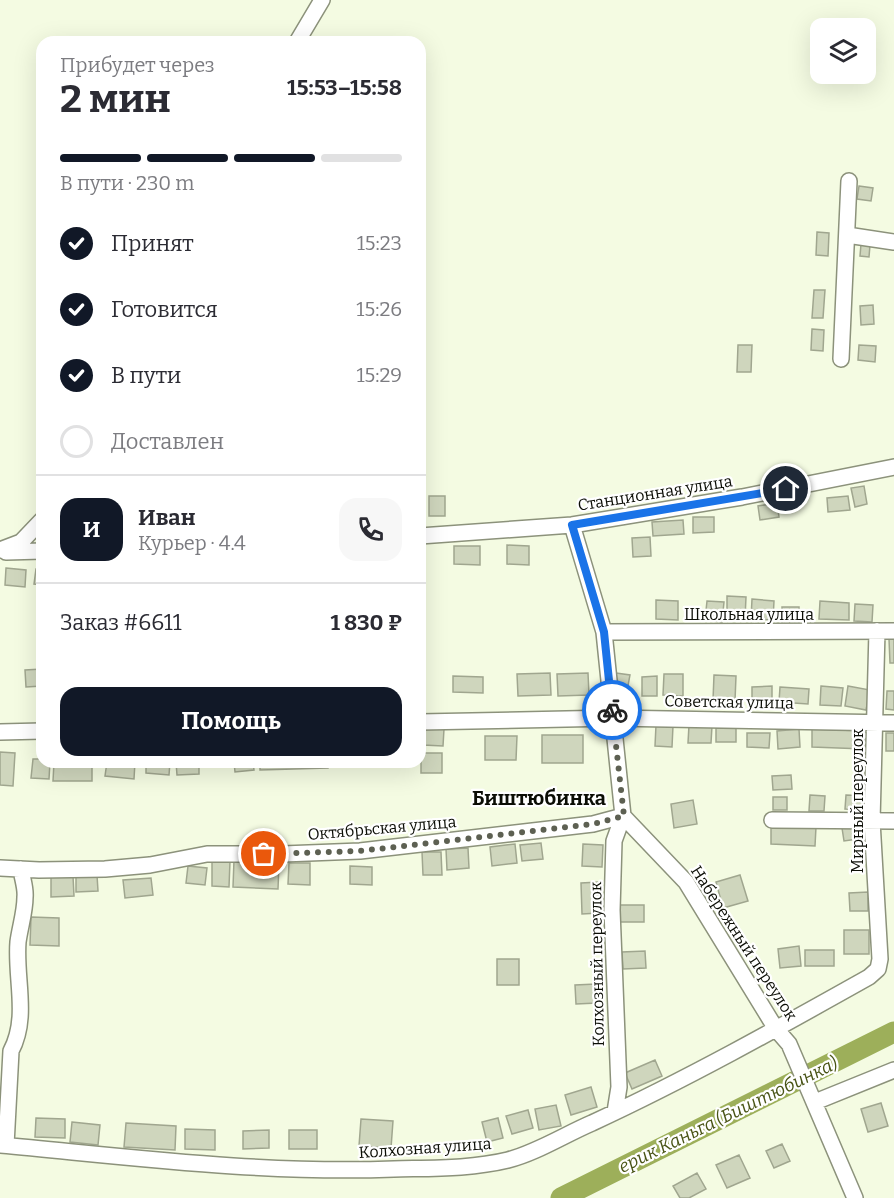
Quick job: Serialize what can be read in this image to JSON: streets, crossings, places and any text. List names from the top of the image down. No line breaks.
{"streets":{"street":["Станционная улица","Школьная улица","Советская улица","Мирный переулок","Октябрьская улица","Набережный переулок","Колхозный переулок","Колхозная улица"]},"crossings":[["Школьная улица","Мирный переулок"],["Советская улица","Мирный переулок"],["Мирный переулок","Колхозная улица"],["Октябрьская улица","Набережный переулок"],["Октябрьская улица","Колхозный переулок"],["Набережный переулок","Колхозный переулок"],["Набережный переулок","Колхозная улица"],["Колхозный переулок","Колхозная улица"]],"districts":["Биштюбинка"],"water":["ерик Каньга (Биштюбинка)"],"page":{"heading":["2 мин","Прибудет через","15:53–15:58"],"panel":["Иван","Курьер · 4.4","Заказ #6611","1 830 ₽"],"bar":"В пути · 230 m","list":[["Принят","15:23"],["Готовится","15:26"],["В пути","15:29"],"Доставлен"],"round":"И","buttons":"Помощь"}}
